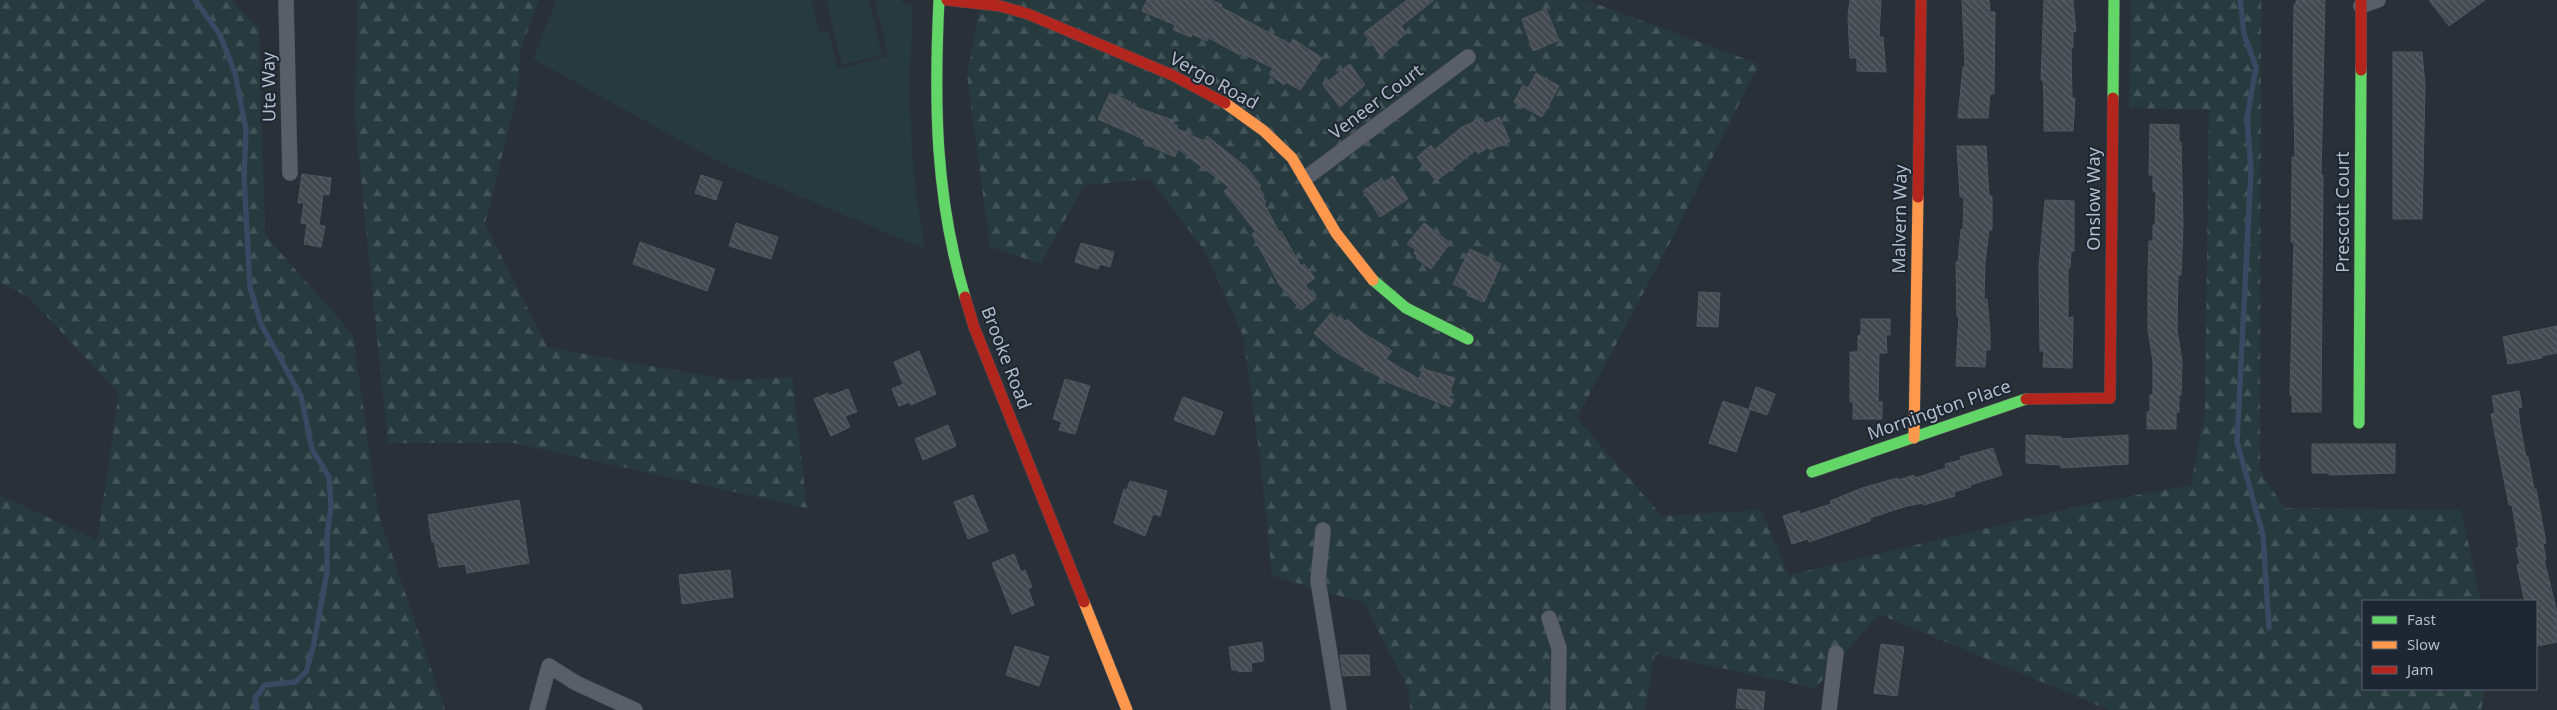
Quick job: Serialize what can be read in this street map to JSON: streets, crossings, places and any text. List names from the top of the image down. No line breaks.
{"streets":{"street":["Vergo Road","Ute Way","Veneer Court","Onslow Way","Prescott Court","Malvern Way","Brooke Road","Mornington Place"]},"crossings":[["Vergo Road","Veneer Court"],["Onslow Way","Mornington Place"],["Malvern Way","Mornington Place"]],"legend":["Fast","Slow","Jam"]}
